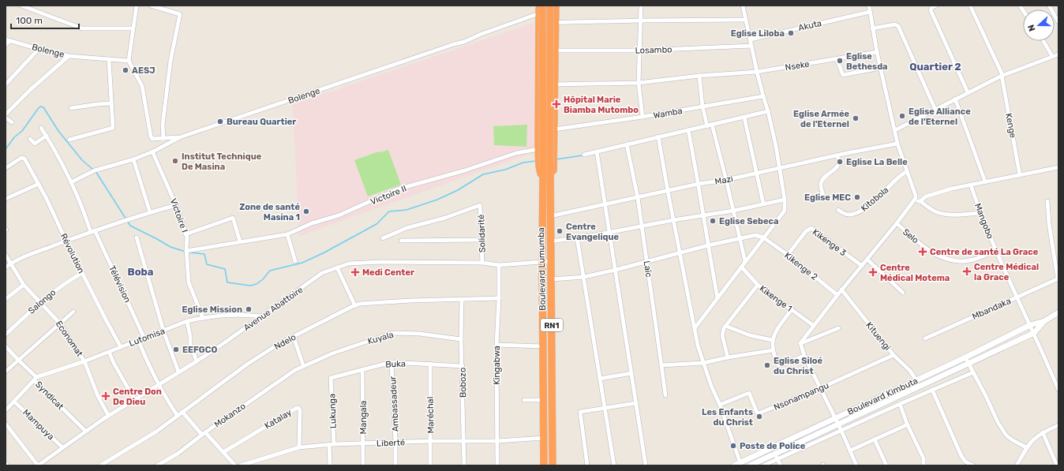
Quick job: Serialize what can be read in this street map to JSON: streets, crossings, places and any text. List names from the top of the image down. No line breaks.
{"streets":{"highway":["Boulevard Lumumba","RN1"],"street":["Akuta","Losambo","Bolenge","Nseke","Wamba","Kenge","Mazi","Victoire II","Kitobola","Victoire I","Mangobo","Solidarité","Selo","Kikenge 3","Révolution","Kikenge 2","Laïc","Télévision","Kikenge 1","Salongo","Avenue Abattoire","Mbandaka","Kituengi","Lutomisa","Kuyala","Economat","Ndelo","Buka","Kingabwa","Bobozo","Syndicat","Nsonampangu","Boulevard Kimbuta","Ambassadeur","Lukunga","Mokanzo","Maréchal","Mangala","Katalay","Mampuya","Liberté"]},"crossings":[["Losambo","RN1"],["Bolenge","Victoire I"],["Bolenge","Télévision"],["Bolenge","RN1"],["Wamba","RN1"],["Mazi","Boulevard Lumumba"],["Mazi","Laïc"],["Victoire II","Victoire I"],["Victoire II","RN1"],["Victoire I","Lutomisa"],["Mangobo","Selo"],["Mangobo","Mbandaka"],["Mangobo","Boulevard Kimbuta"],["Solidarité","Avenue Abattoire"],["Kikenge 3","Kikenge 2"],["Révolution","Salongo"],["Révolution","Lutomisa"],["Boulevard Lumumba","Avenue Abattoire"],["Boulevard Lumumba","RN1"],["Boulevard Lumumba","Liberté"],["Télévision","Lutomisa"],["Salongo","Economat"],["Avenue Abattoire","Lutomisa"],["Avenue Abattoire","Economat"],["Avenue Abattoire","Kingabwa"],["Avenue Abattoire","Syndicat"],["Avenue Abattoire","Mampuya"],["Kituengi","Nsonampangu"],["Kituengi","Boulevard Kimbuta"],["Lutomisa","Economat"],["Lutomisa","Syndicat"],["Kuyala","Bobozo"],["Kuyala","Mokanzo"],["Ndelo","Kingabwa"],["Ndelo","Bobozo"],["Buka","Bobozo"],["Buka","Ambassadeur"],["Buka","Lukunga"],["Buka","Maréchal"],["Buka","Mangala"],["Kingabwa","Liberté"],["Bobozo","Liberté"],["Ambassadeur","Liberté"],["Lukunga","Liberté"],["Maréchal","Liberté"],["Mangala","Liberté"],["Katalay","Liberté"]],"districts":["Quartier 2","Boba"],"places":{"other":["Eglise Liloba","Eglise Bethesda","AESJ","Eglise Alliance de l'Eternel","Eglise Armée de l'Eternel","Bureau Quartier","Institut Technique De Masina","Eglise La Belle","Eglise MEC","Zone de santé Masina 1","Eglise Sebeca","Centre Evangelique","Eglise Mission","EEFGCO","Eglise Siloé du Christ","Les Enfants du Christ","Poste de Police"],"health":["Hôpital Marie Biamba Mutombo","Centre de santé La Grace","Centre Médical la Grace","Medi Center","Centre Médical Motema","Centre Don De Dieu"]},"scale_bar":"100 m","north":"left"}
